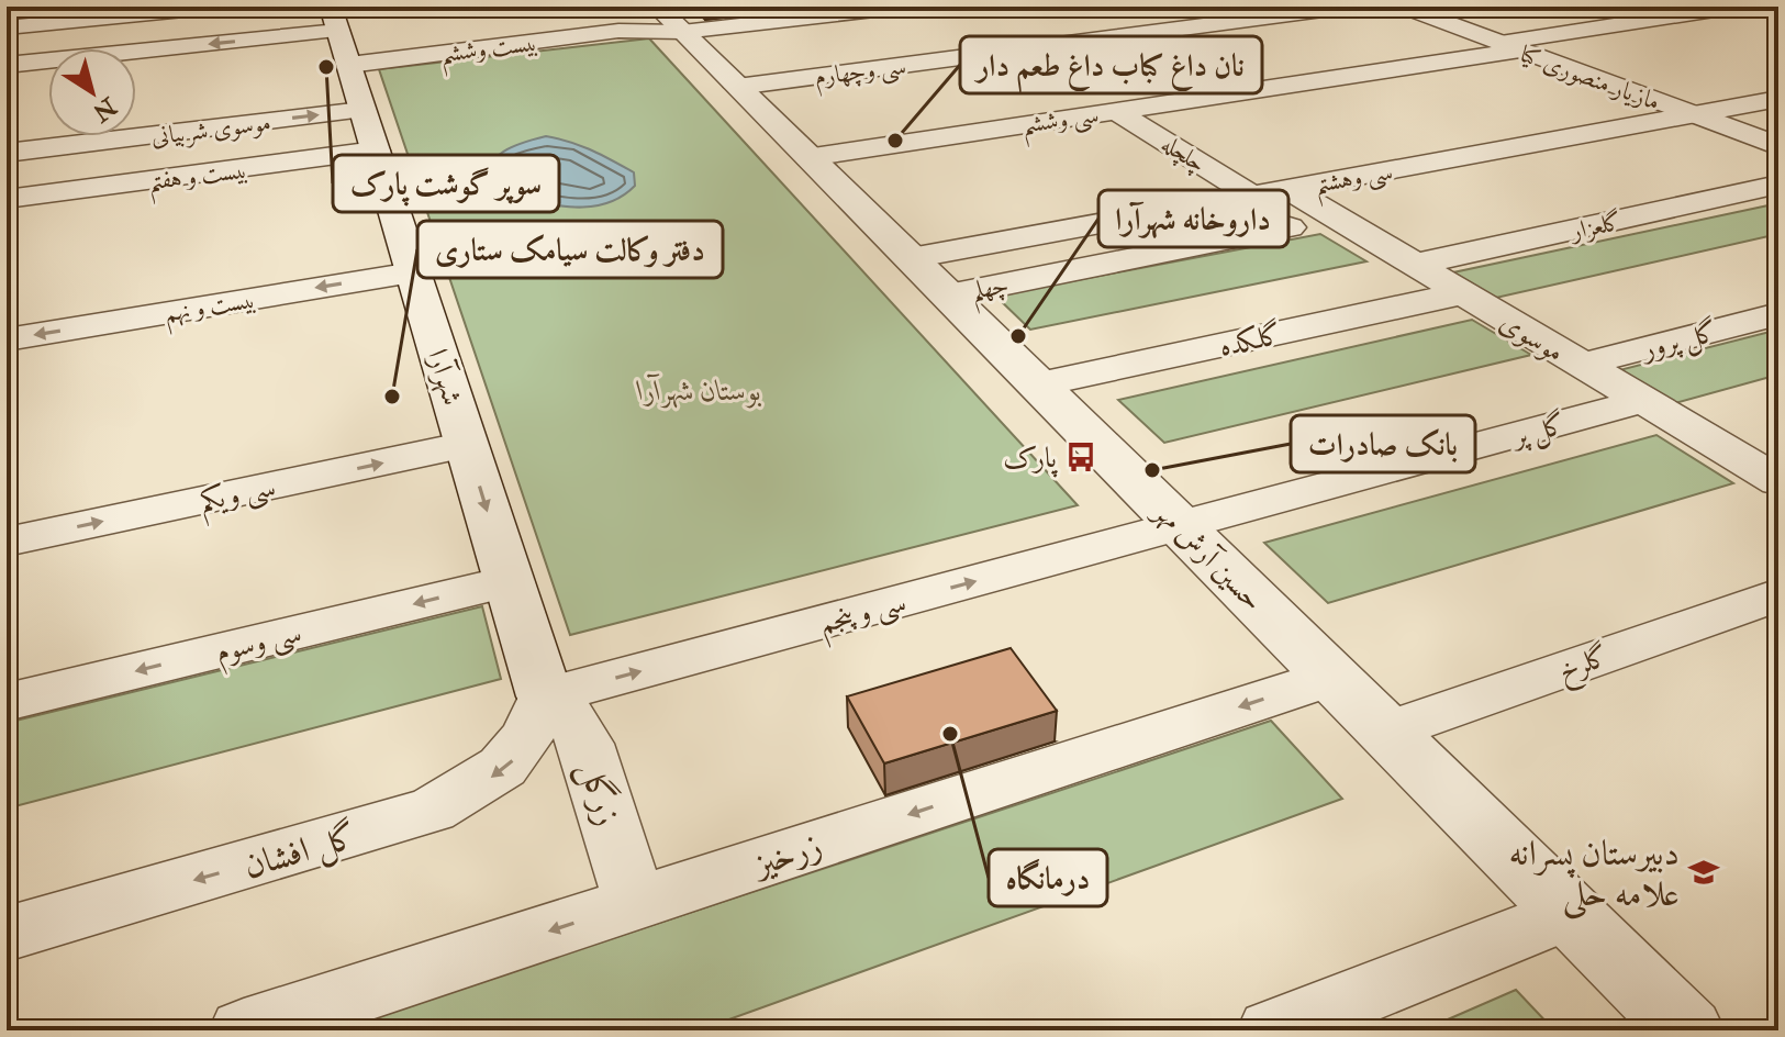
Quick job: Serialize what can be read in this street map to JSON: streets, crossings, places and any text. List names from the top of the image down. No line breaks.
{"streets":{"street":["بیست وششم","سی وچهارم","مازیار منصوری کیا","سی وششم","موسوی شربیانی","چلچله","بیست و هفتم","سی وهشتم","گلعزار","چهلم","بیست و نهم","موسوی","گلکده","گل پرور","شهرآرا","گل پر","سی ویکم","حسین آرش مهر","سی و پنجم","سی وسوم","گلرخ","زرگل","گل افشان","زرخیز"]},"crossings":[["بیست وششم","شهرآرا"],["بیست وششم","حسین آرش مهر"],["سی وچهارم","حسین آرش مهر"],["مازیار منصوری کیا","سی وششم"],["مازیار منصوری کیا","سی وهشتم"],["سی وششم","چلچله"],["سی وششم","حسین آرش مهر"],["موسوی شربیانی","شهرآرا"],["چلچله","سی وهشتم"],["چلچله","موسوی"],["بیست و هفتم","شهرآرا"],["سی وهشتم","موسوی"],["سی وهشتم","حسین آرش مهر"],["گلعزار","موسوی"],["چهلم","حسین آرش مهر"],["بیست و نهم","شهرآرا"],["موسوی","گلکده"],["موسوی","گل پرور"],["موسوی","گل پر"],["گلکده","حسین آرش مهر"],["شهرآرا","سی ویکم"],["شهرآرا","سی و پنجم"],["شهرآرا","سی وسوم"],["شهرآرا","زرگل"],["شهرآرا","گل افشان"],["گل پر","حسین آرش مهر"],["گل پر","سی و پنجم"],["حسین آرش مهر","سی و پنجم"],["حسین آرش مهر","گلرخ"],["حسین آرش مهر","زرخیز"],["سی و پنجم","زرگل"],["سی و پنجم","گل افشان"],["زرگل","گل افشان"],["زرگل","زرخیز"]],"one_way":["سی ویکم","سی و پنجم","سی وسوم","گل افشان","زرخیز"],"parks":["بوستان شهرآرا"],"places":{"other":["سوپر گوشت پارک","نان داغ کباب داغ طعم دار","داروخانه شهرآرا","دفتر وکالت سیامک ستاری","بانک صادرات","درمانگاه"],"bus stop":["پارک"],"school or university":["دبیرستان پسرانه علامه حلی"]},"north":"bottom right"}
